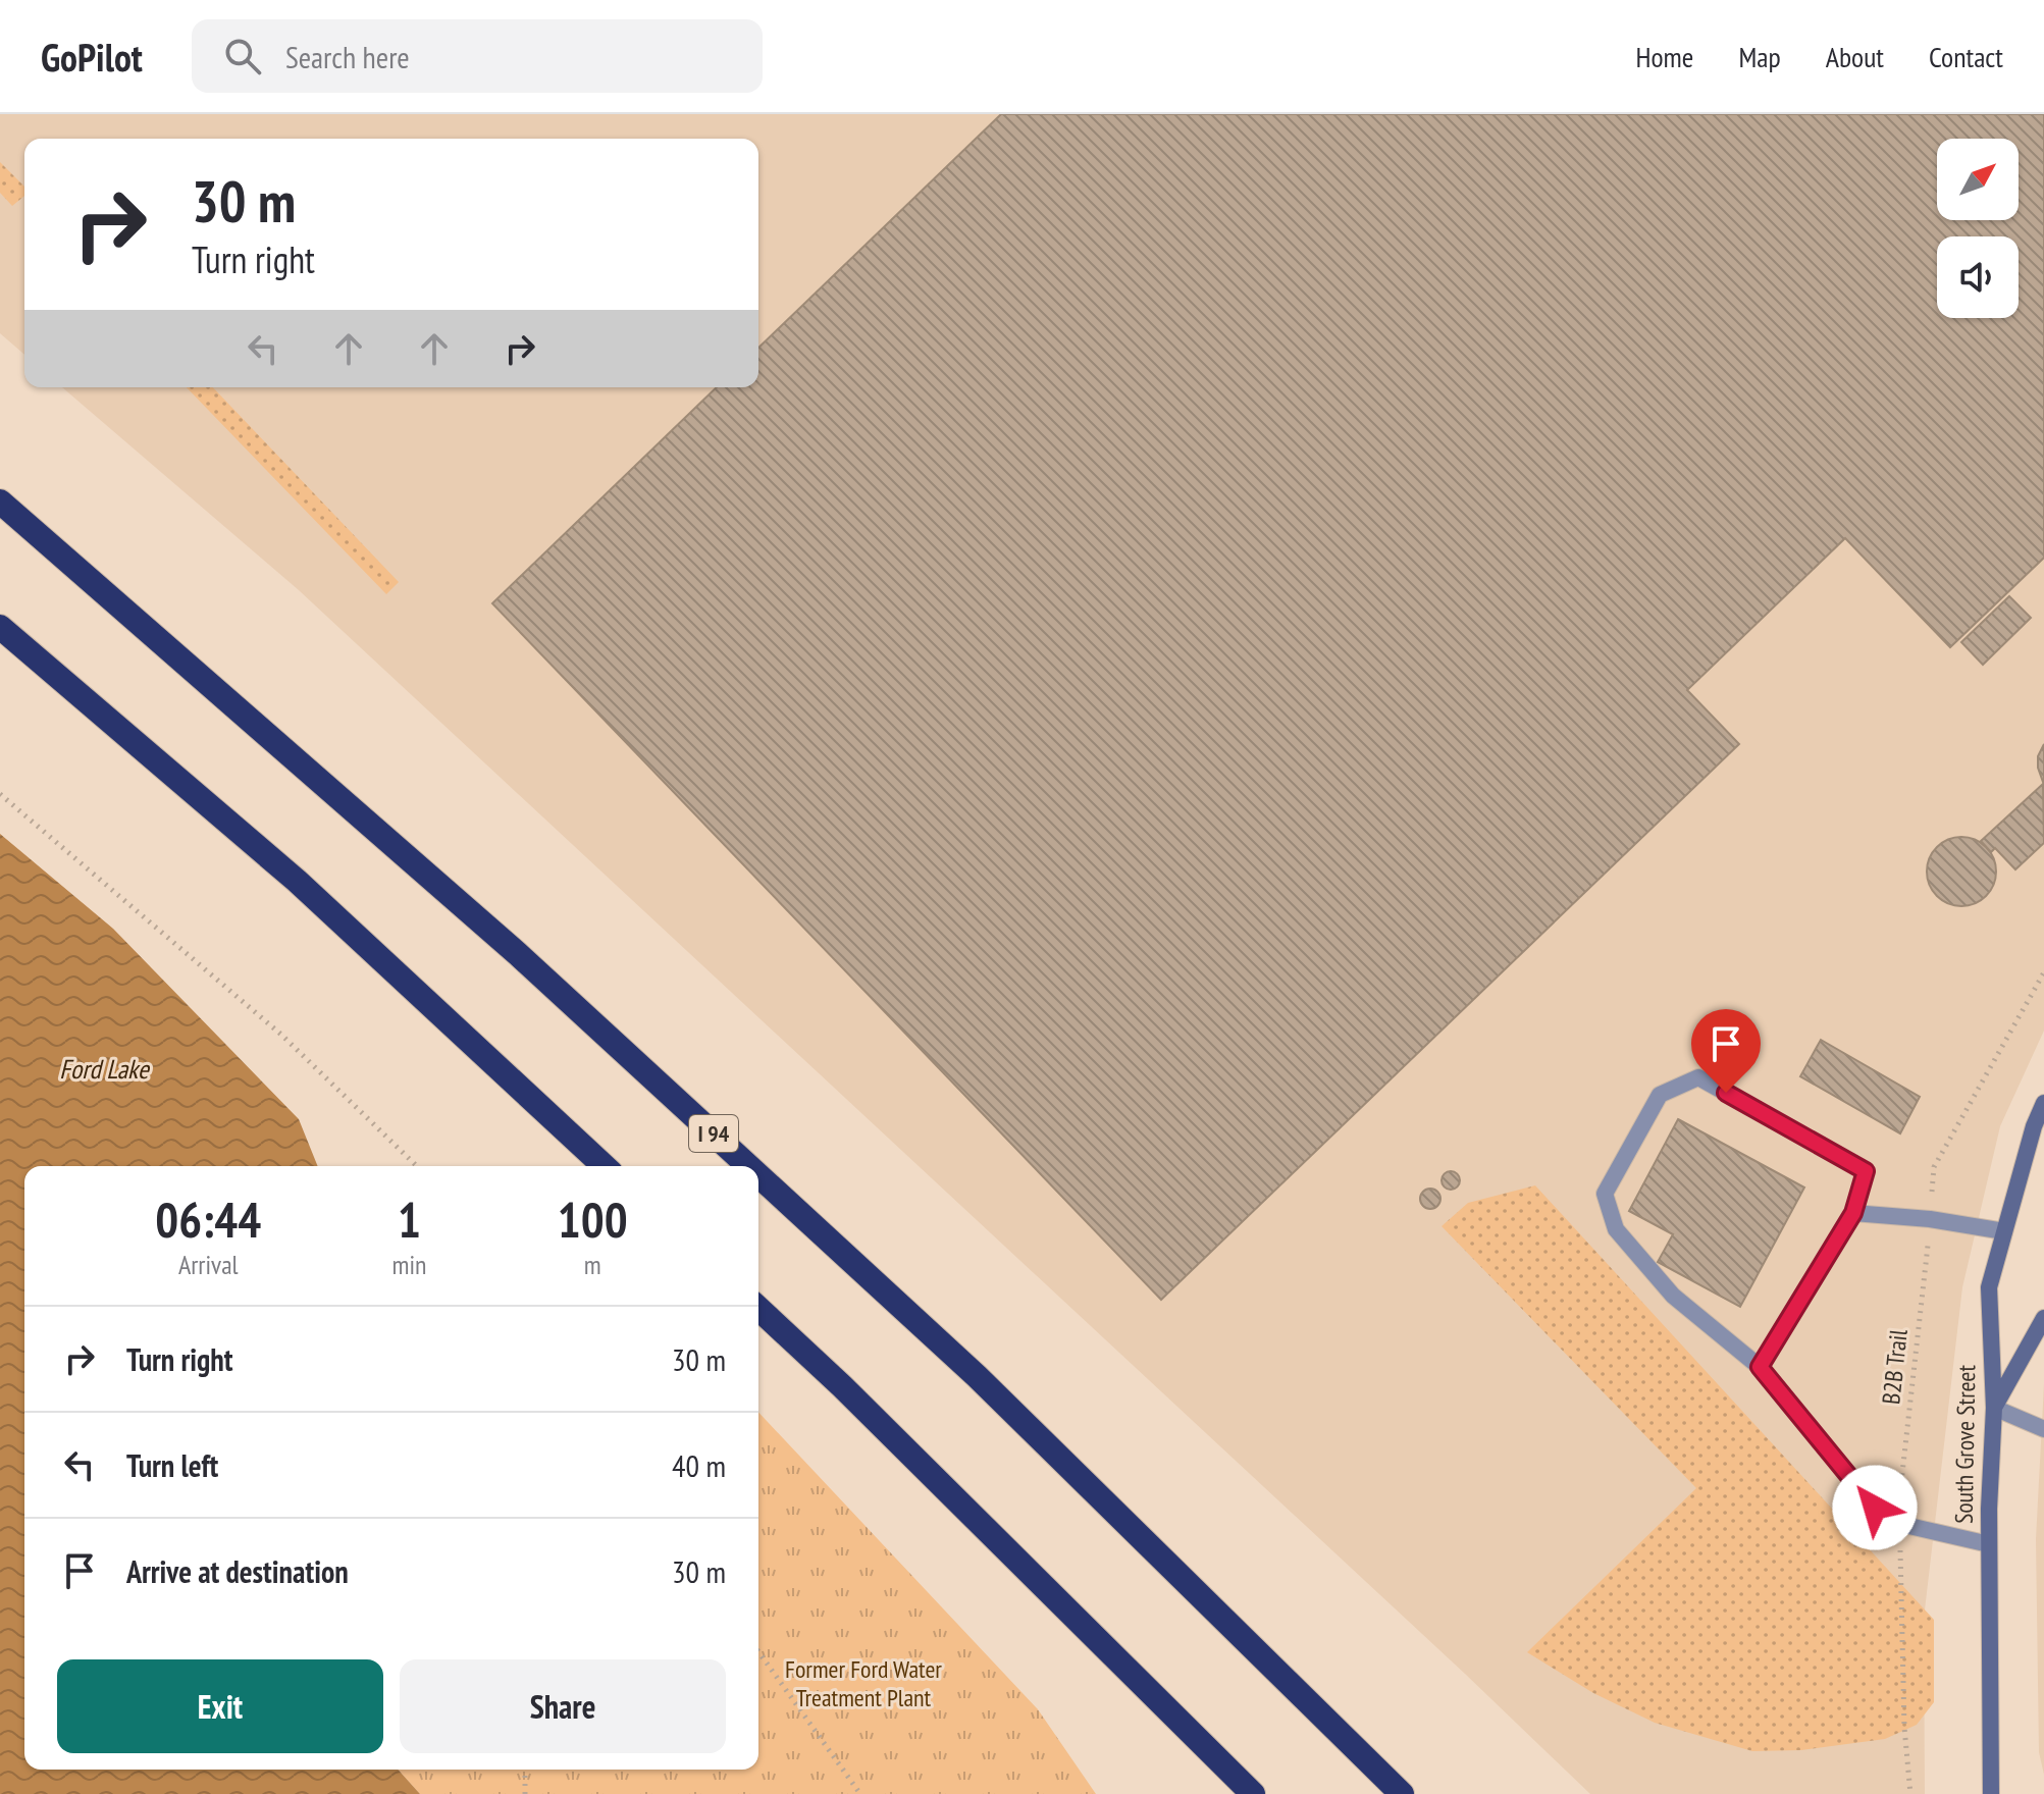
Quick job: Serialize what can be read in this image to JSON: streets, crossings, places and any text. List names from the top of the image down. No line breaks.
{"streets":{"highway":["I 94"],"main road":["South Grove Street"],"path":["B2B Trail"]},"water":["Ford Lake"],"parks":["Former Ford Water Treatment Plant"],"north":"top right","page":{"header":"GoPilot","search":"Search here","nav":["Home","Map","About","Contact"],"turn":["30 m","Turn right"],"eta":["06:44","Arrival","1","min","100","m"],"list":[{"name":"Turn right","value":"30 m"},{"name":"Turn left","value":"40 m"},{"name":"Arrive at destination","value":"30 m"}],"buttons":["Exit","Share"]}}
